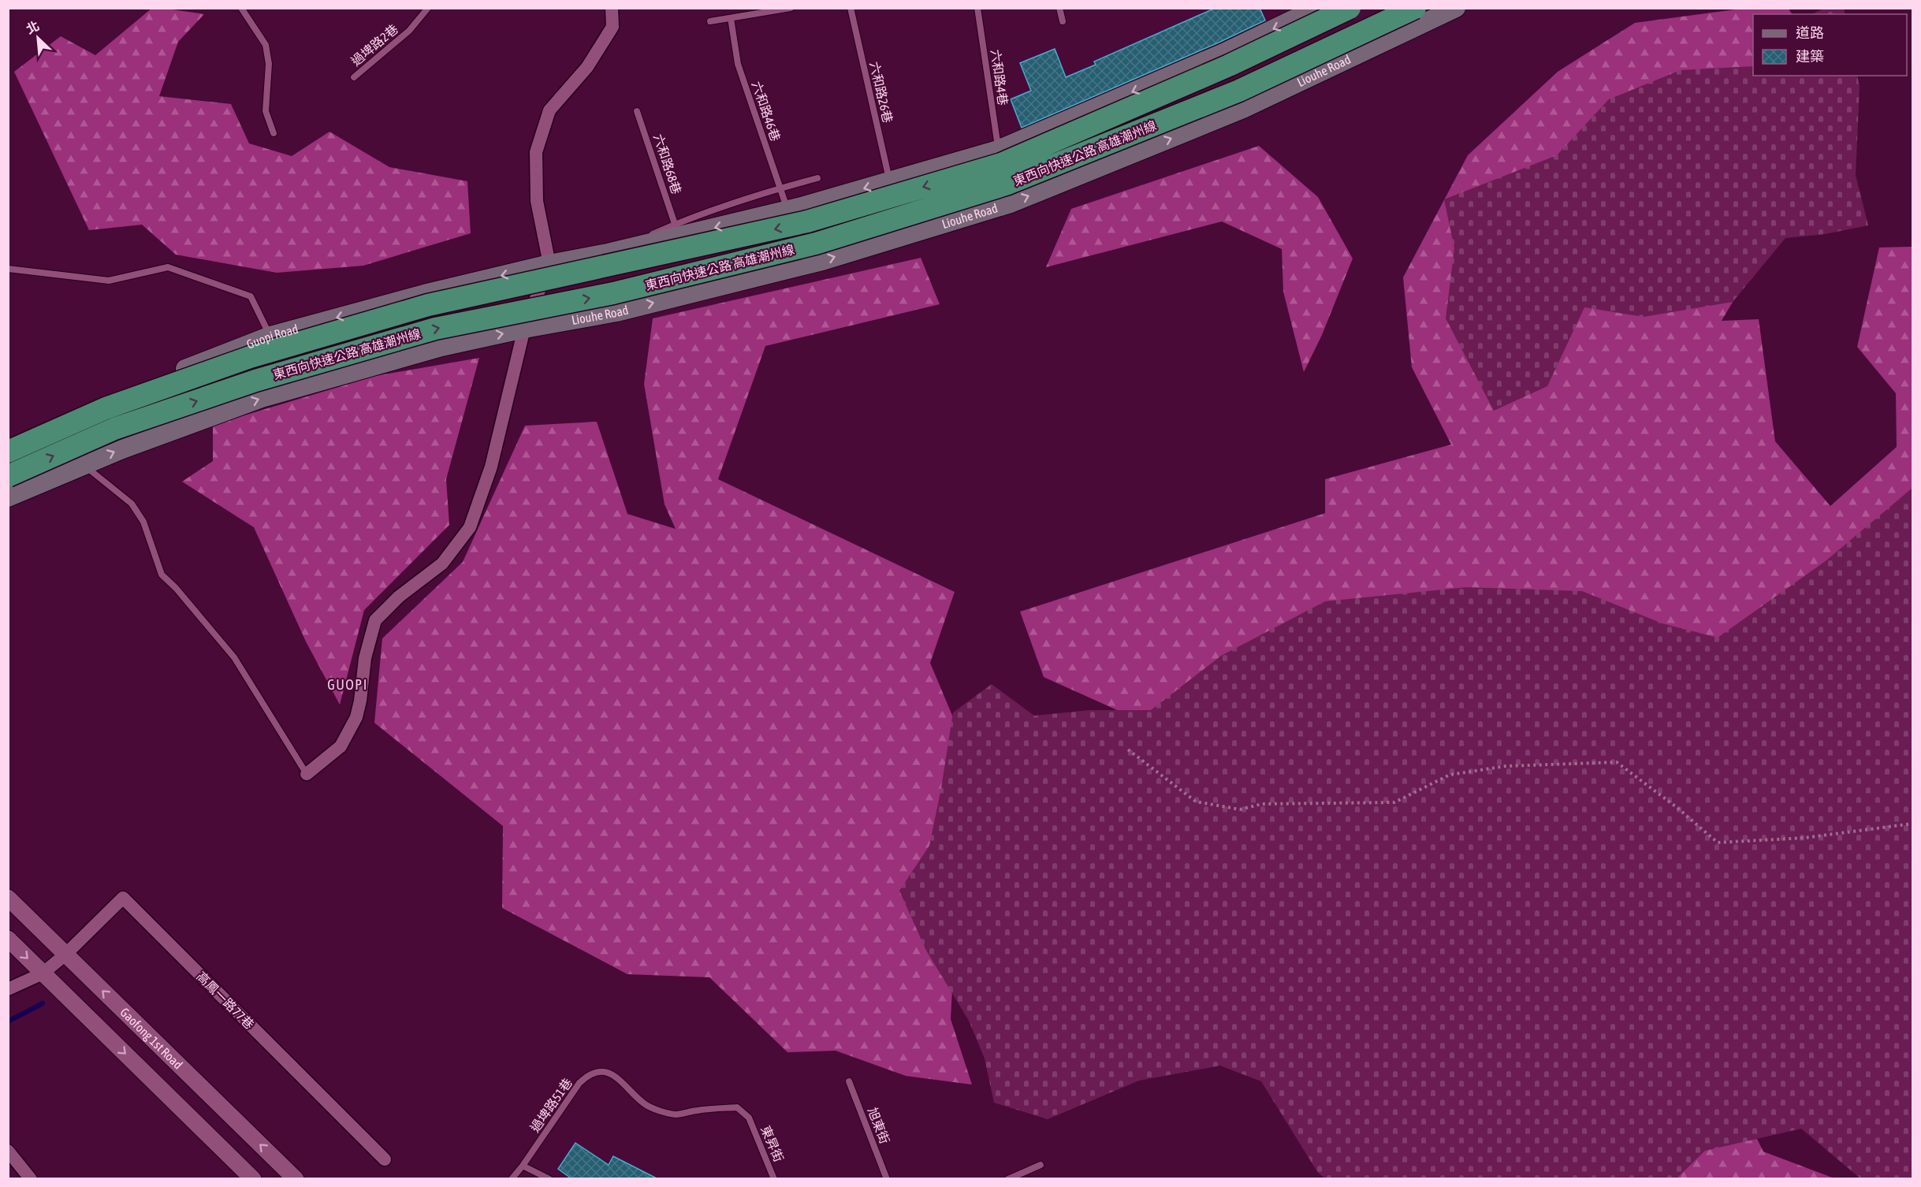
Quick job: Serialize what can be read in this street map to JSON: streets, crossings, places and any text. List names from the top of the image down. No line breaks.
{"streets":{"highway":["東西向快速公路 高雄潮州線"],"main road":["Liouhe Road","Guopi Road"],"street":["高鳳一路77巷","Gaofong 1st Road"],"lane":["過埤路2巷","六和路4巷","六和路26巷","六和路46巷","六和路68巷","過埤路51巷","旭東街","東昇街"]},"crossings":[["高鳳一路77巷","Gaofong 1st Road"],["過埤路51巷","東昇街"]],"districts":["GUOPI"],"legend":["道路","建築"],"north":"top left"}
